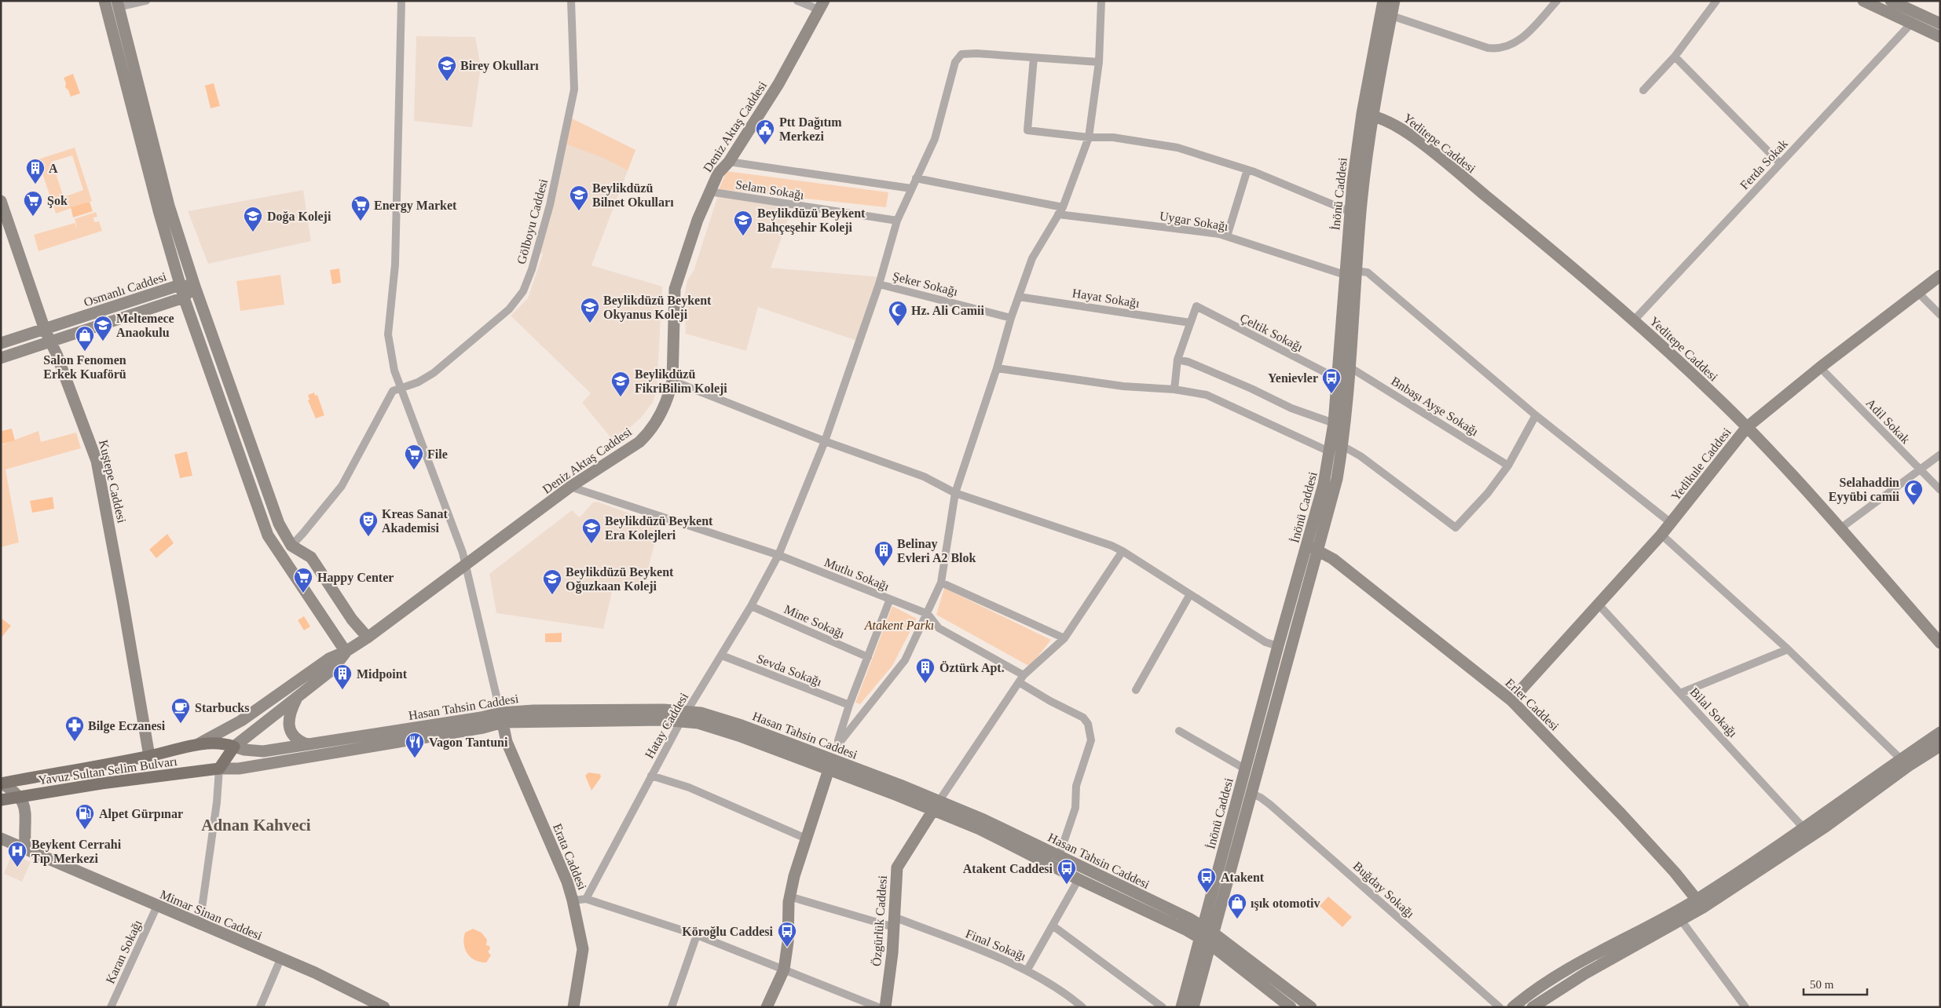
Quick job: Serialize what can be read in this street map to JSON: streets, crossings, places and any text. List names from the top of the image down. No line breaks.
{"streets":{"main road":["Yavuz Sultan Selim Bulvarı"],"street":["Deniz Aktaş Caddesi","Yeditepe Caddesi","Ferda Sokak","Selam Sokağı","İnönü Caddesi","Uygar Sokağı","Gölboyu Caddesi","Şeker Sokağı","Osmanlı Caddesi","Hayat Sokağı","Çeltik Sokağı","Bnbaşı Ayşe Sokağı","Adil Sokak","Yedikule Caddesi","Kuştepe Caddesi","Mutlu Sokağı","Mine Sokağı","Sevda Sokağı","Erler Caddesi","Hasan Tahsin Caddesi","Bilal Sokağı","Hatay Caddesi","Erata Caddesi","Buğday Sokağı","Mimar Sinan Caddesi","Özgürlük Caddesi","Final Sokağı","Karan Sokağı"]},"crossings":[["Deniz Aktaş Caddesi","Selam Sokağı"],["Deniz Aktaş Caddesi","Mutlu Sokağı"],["Yeditepe Caddesi","Ferda Sokak"],["Yeditepe Caddesi","Yedikule Caddesi"],["Selam Sokağı","Hatay Caddesi"],["İnönü Caddesi","Uygar Sokağı"],["İnönü Caddesi","Çeltik Sokağı"],["İnönü Caddesi","Erler Caddesi"],["İnönü Caddesi","Hasan Tahsin Caddesi"],["Uygar Sokağı","Yedikule Caddesi"],["Uygar Sokağı","Hatay Caddesi"],["Şeker Sokağı","Hatay Caddesi"],["Osmanlı Caddesi","Kuştepe Caddesi"],["Hayat Sokağı","Çeltik Sokağı"],["Adil Sokak","Yedikule Caddesi"],["Yedikule Caddesi","Erler Caddesi"],["Yedikule Caddesi","Bilal Sokağı"],["Kuştepe Caddesi","Yavuz Sultan Selim Bulvarı"],["Mutlu Sokağı","Hatay Caddesi"],["Mine Sokağı","Hatay Caddesi"],["Sevda Sokağı","Hatay Caddesi"],["Hasan Tahsin Caddesi","Hatay Caddesi"],["Hasan Tahsin Caddesi","Yavuz Sultan Selim Bulvarı"],["Hasan Tahsin Caddesi","Erata Caddesi"],["Hasan Tahsin Caddesi","Özgürlük Caddesi"],["Mimar Sinan Caddesi","Karan Sokağı"],["Özgürlük Caddesi","Final Sokağı"]],"districts":["Adnan Kahveci"],"parks":["Atakent Parkı"],"places":{"school or university":["Birey Okulları","Beylikdüzü Bilnet Okulları","Doğa Koleji","Beylikdüzü Beykent Bahçeşehir Koleji","Beylikdüzü Beykent Okyanus Koleji","Meltemece Anaokulu","Beylikdüzü FikriBilim Koleji","Beylikdüzü Beykent Era Kolejleri","Beylikdüzü Beykent Oğuzkaan Koleji"],"public building":["Ptt Dağıtım Merkezi"],"building":["A","Belinay Evleri A2 Blok","Öztürk Apt.","Midpoint"],"supermarket":["Şok","Energy Market","File","Happy Center"],"mosque":["Hz. Ali Camii","Selahaddin Eyyübi camii"],"shop":["Salon Fenomen Erkek Kuaförü","ışık otomotiv"],"bus stop":["Yenievler","Atakent Caddesi","Atakent","Köroğlu Caddesi"],"theatre":["Kreas Sanat Akademisi"],"cafe":["Starbucks"],"pharmacy":["Bilge Eczanesi"],"restaurant":["Vagon Tantuni"],"fuel station":["Alpet Gürpınar"],"hospital":["Beykent Cerrahi Tıp Merkezi"]},"scale_bar":"50 m"}
